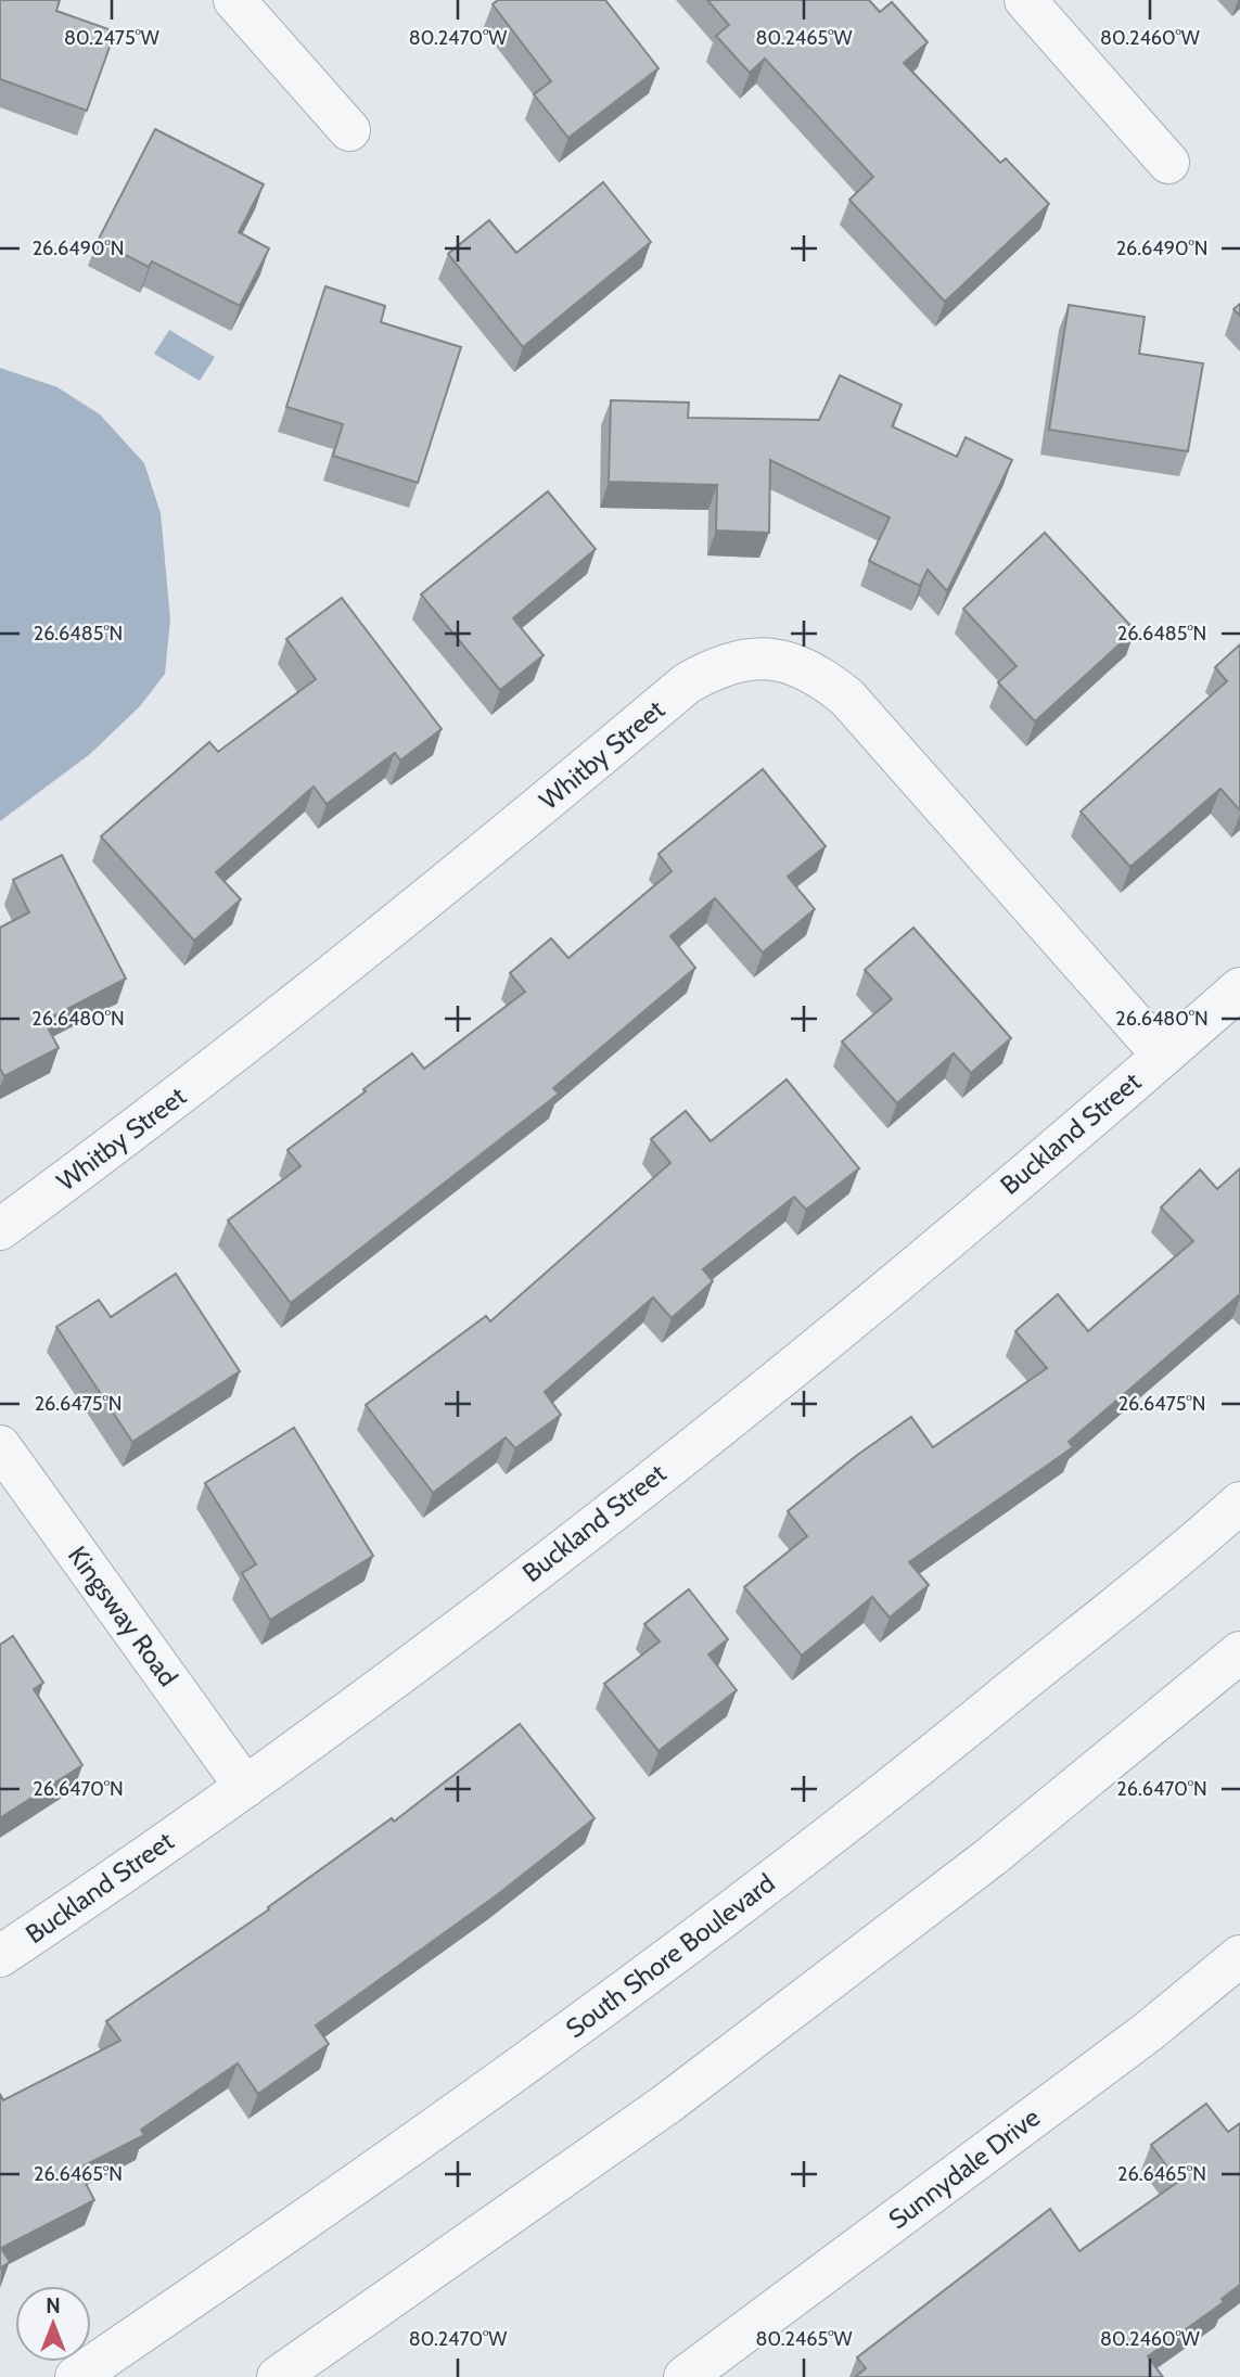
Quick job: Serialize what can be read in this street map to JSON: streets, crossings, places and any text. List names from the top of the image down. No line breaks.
{"streets":{"street":["Whitby Street","Buckland Street","Kingsway Road","South Shore Boulevard","Sunnydale Drive"]},"crossings":[["Whitby Street","Buckland Street"],["Buckland Street","Kingsway Road"]],"north":"top","coordinates":["80.2475°W","80.2470°W","80.2465°W","80.2460°W","26.6490°N","26.6485°N","26.6480°N","26.6475°N","26.6470°N","26.6465°N"]}
